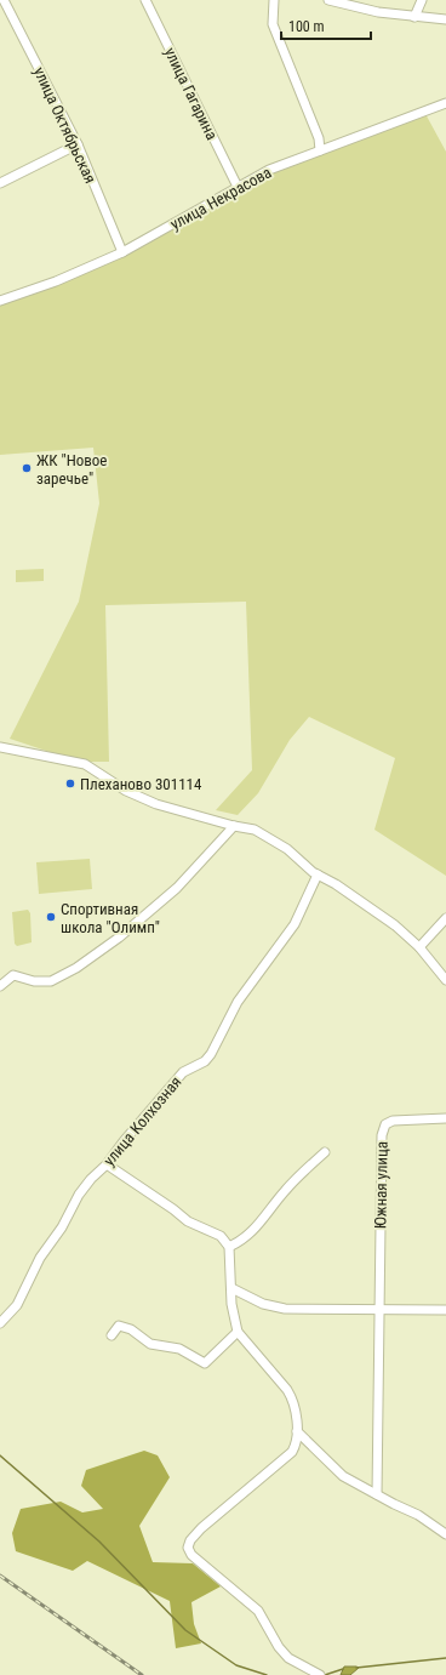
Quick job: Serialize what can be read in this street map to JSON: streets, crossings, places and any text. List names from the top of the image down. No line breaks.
{"streets":{"street":["улица Гагарина","улица Октябрьская","улица Некрасова","улица Колхозная","Южная улица"]},"crossings":[["улица Гагарина","улица Некрасова"],["улица Октябрьская","улица Некрасова"]],"places":["ЖК \"Новое заречье\"","Плеханово 301114","Спортивная школа \"Олимп\""],"scale_bar":"100 m"}
